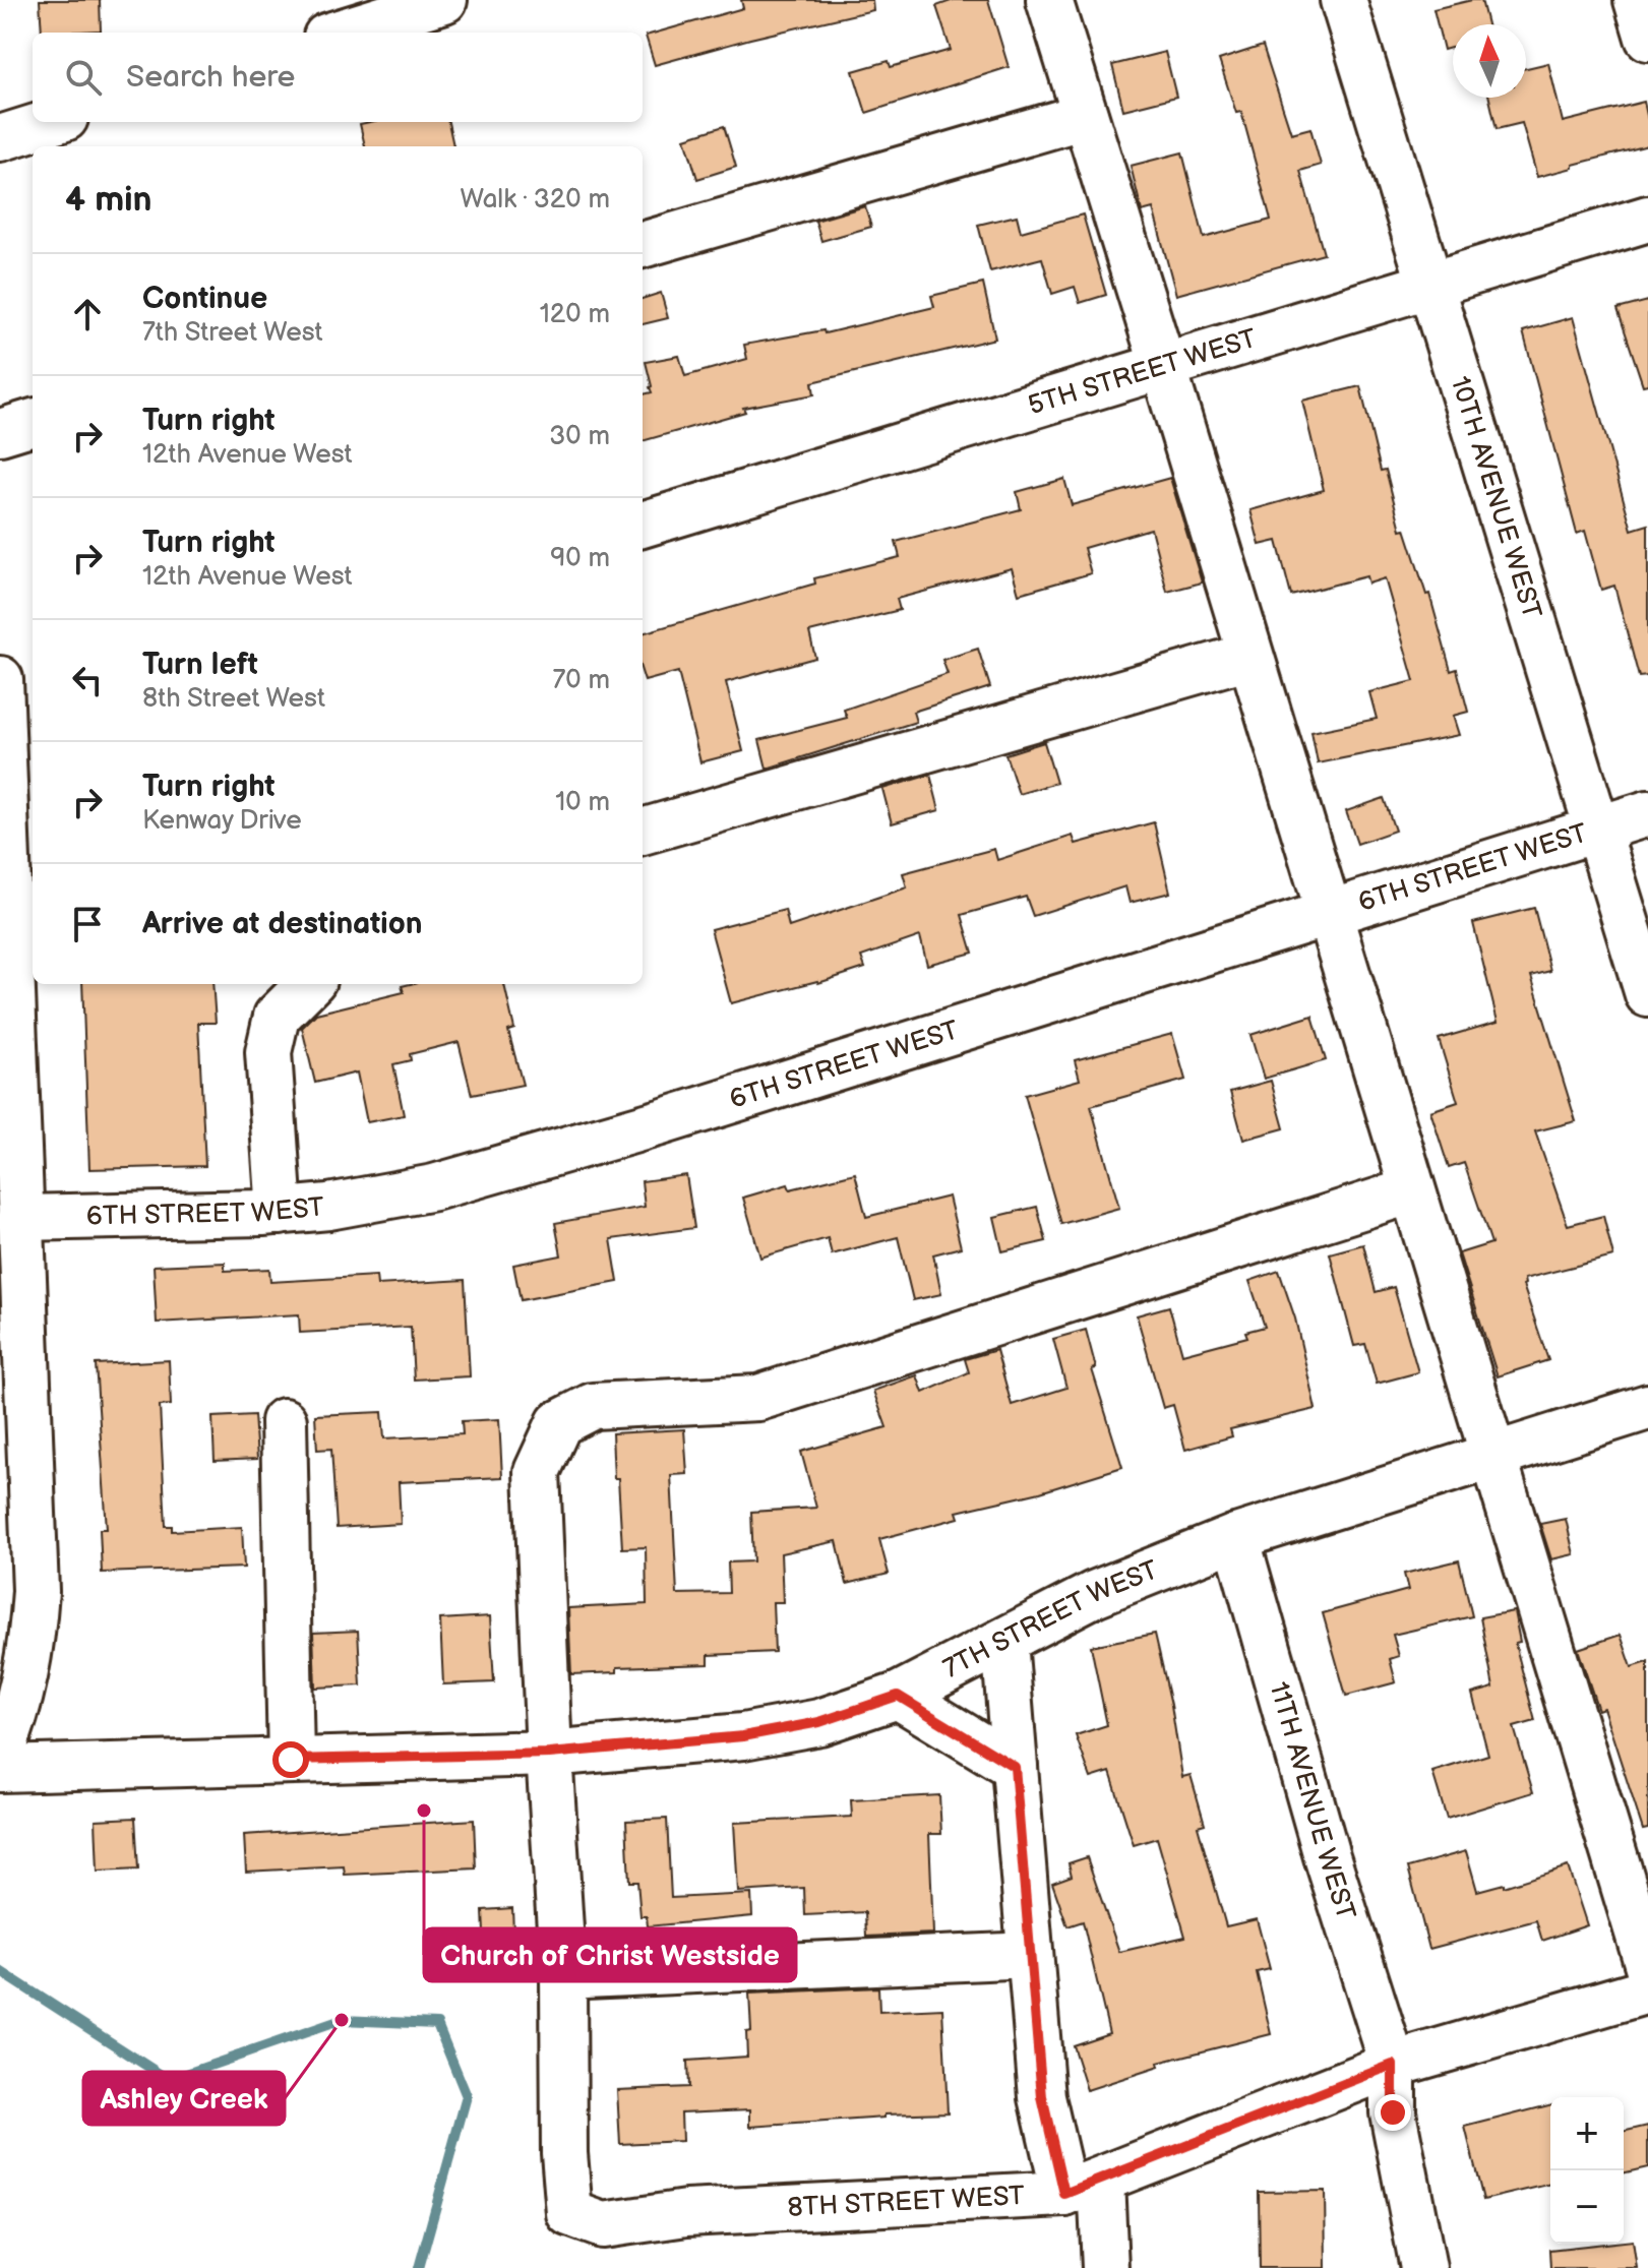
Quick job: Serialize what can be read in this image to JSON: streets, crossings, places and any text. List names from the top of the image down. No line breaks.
{"streets":{"street":["5TH STREET WEST","10TH AVENUE WEST","6TH STREET WEST","7TH STREET WEST","11TH AVENUE WEST","8TH STREET WEST"]},"crossings":[["5TH STREET WEST","10TH AVENUE WEST"],["10TH AVENUE WEST","6TH STREET WEST"],["7TH STREET WEST","11TH AVENUE WEST"],["11TH AVENUE WEST","8TH STREET WEST"]],"places":["Church of Christ Westside","Ashley Creek"],"north":"top","page":{"search":"Search here","heading":["4 min","Walk · 320 m"],"list":[["Continue","7th Street West","120 m"],["Turn right","12th Avenue West","30 m"],["Turn right","12th Avenue West","90 m"],["Turn left","8th Street West","70 m"],["Turn right","Kenway Drive","10 m"],"Arrive at destination"],"map_buttons":["+","−"]}}
